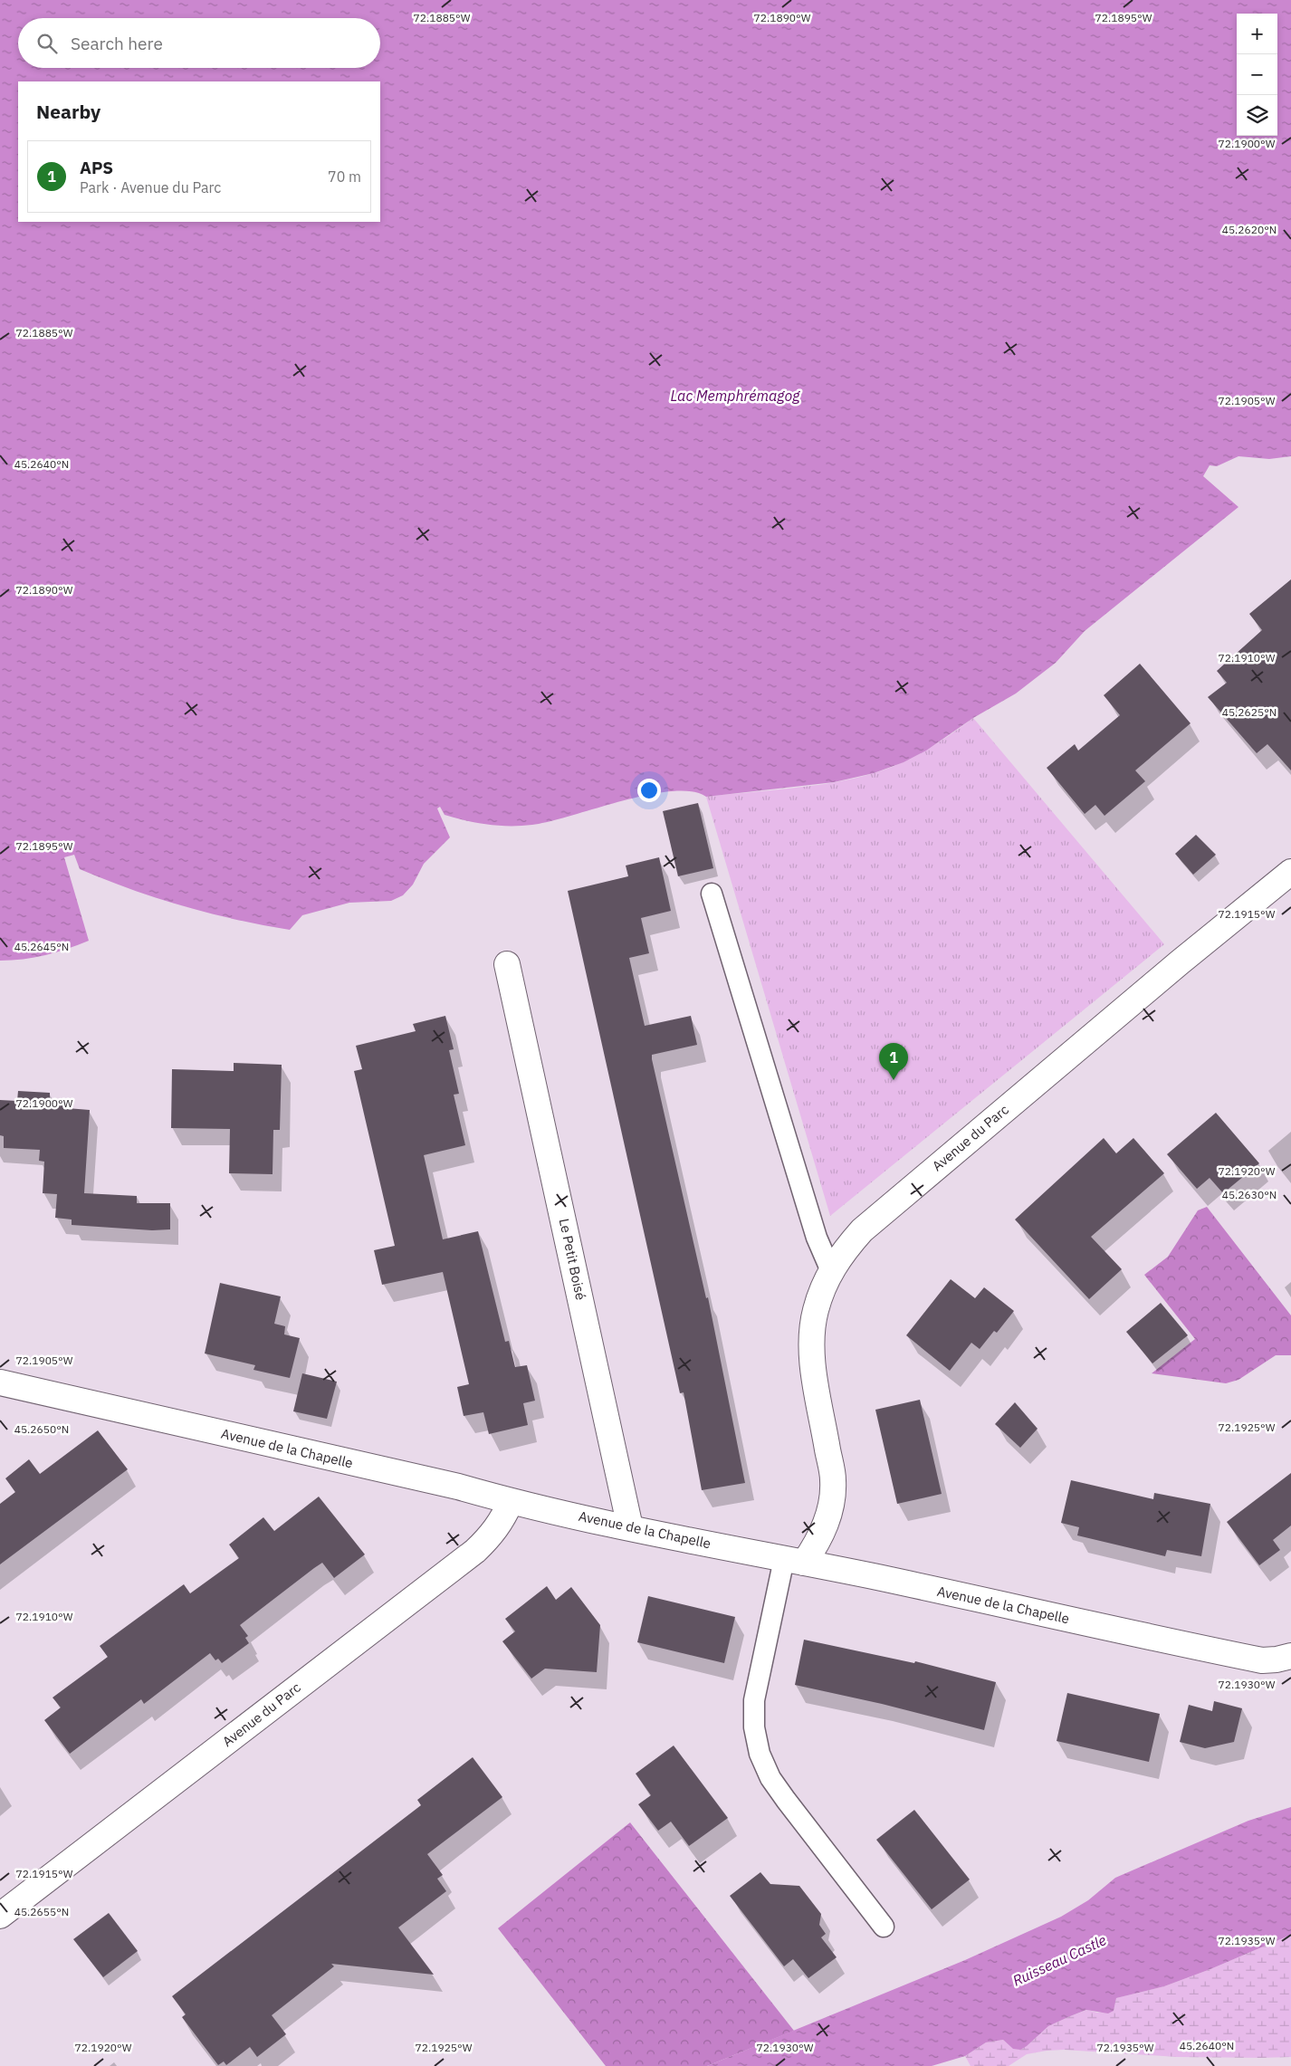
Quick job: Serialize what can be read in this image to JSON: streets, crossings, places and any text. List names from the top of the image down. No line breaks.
{"streets":{"street":["Avenue du Parc","Le Petit Boisé","Avenue de la Chapelle"]},"crossings":[["Avenue du Parc","Avenue de la Chapelle"],["Le Petit Boisé","Avenue de la Chapelle"]],"water":["Lac Memphrémagog","Ruisseau Castle"],"page":{"map_buttons":["+","−"],"search":"Search here","heading":"Nearby","list":[{"mark":"1","name":"APS","note":"Park · Avenue du Parc","value":"70 m"}],"pins":"1"},"coordinates":["72.1885°W","72.1890°W","72.1895°W","72.1900°W","45.2620°N","72.1905°W","45.2640°N","72.1910°W","45.2625°N","72.1915°W","45.2645°N","72.1920°W","45.2630°N","72.1925°W","45.2650°N","72.1930°W","45.2655°N","72.1935°W"]}
